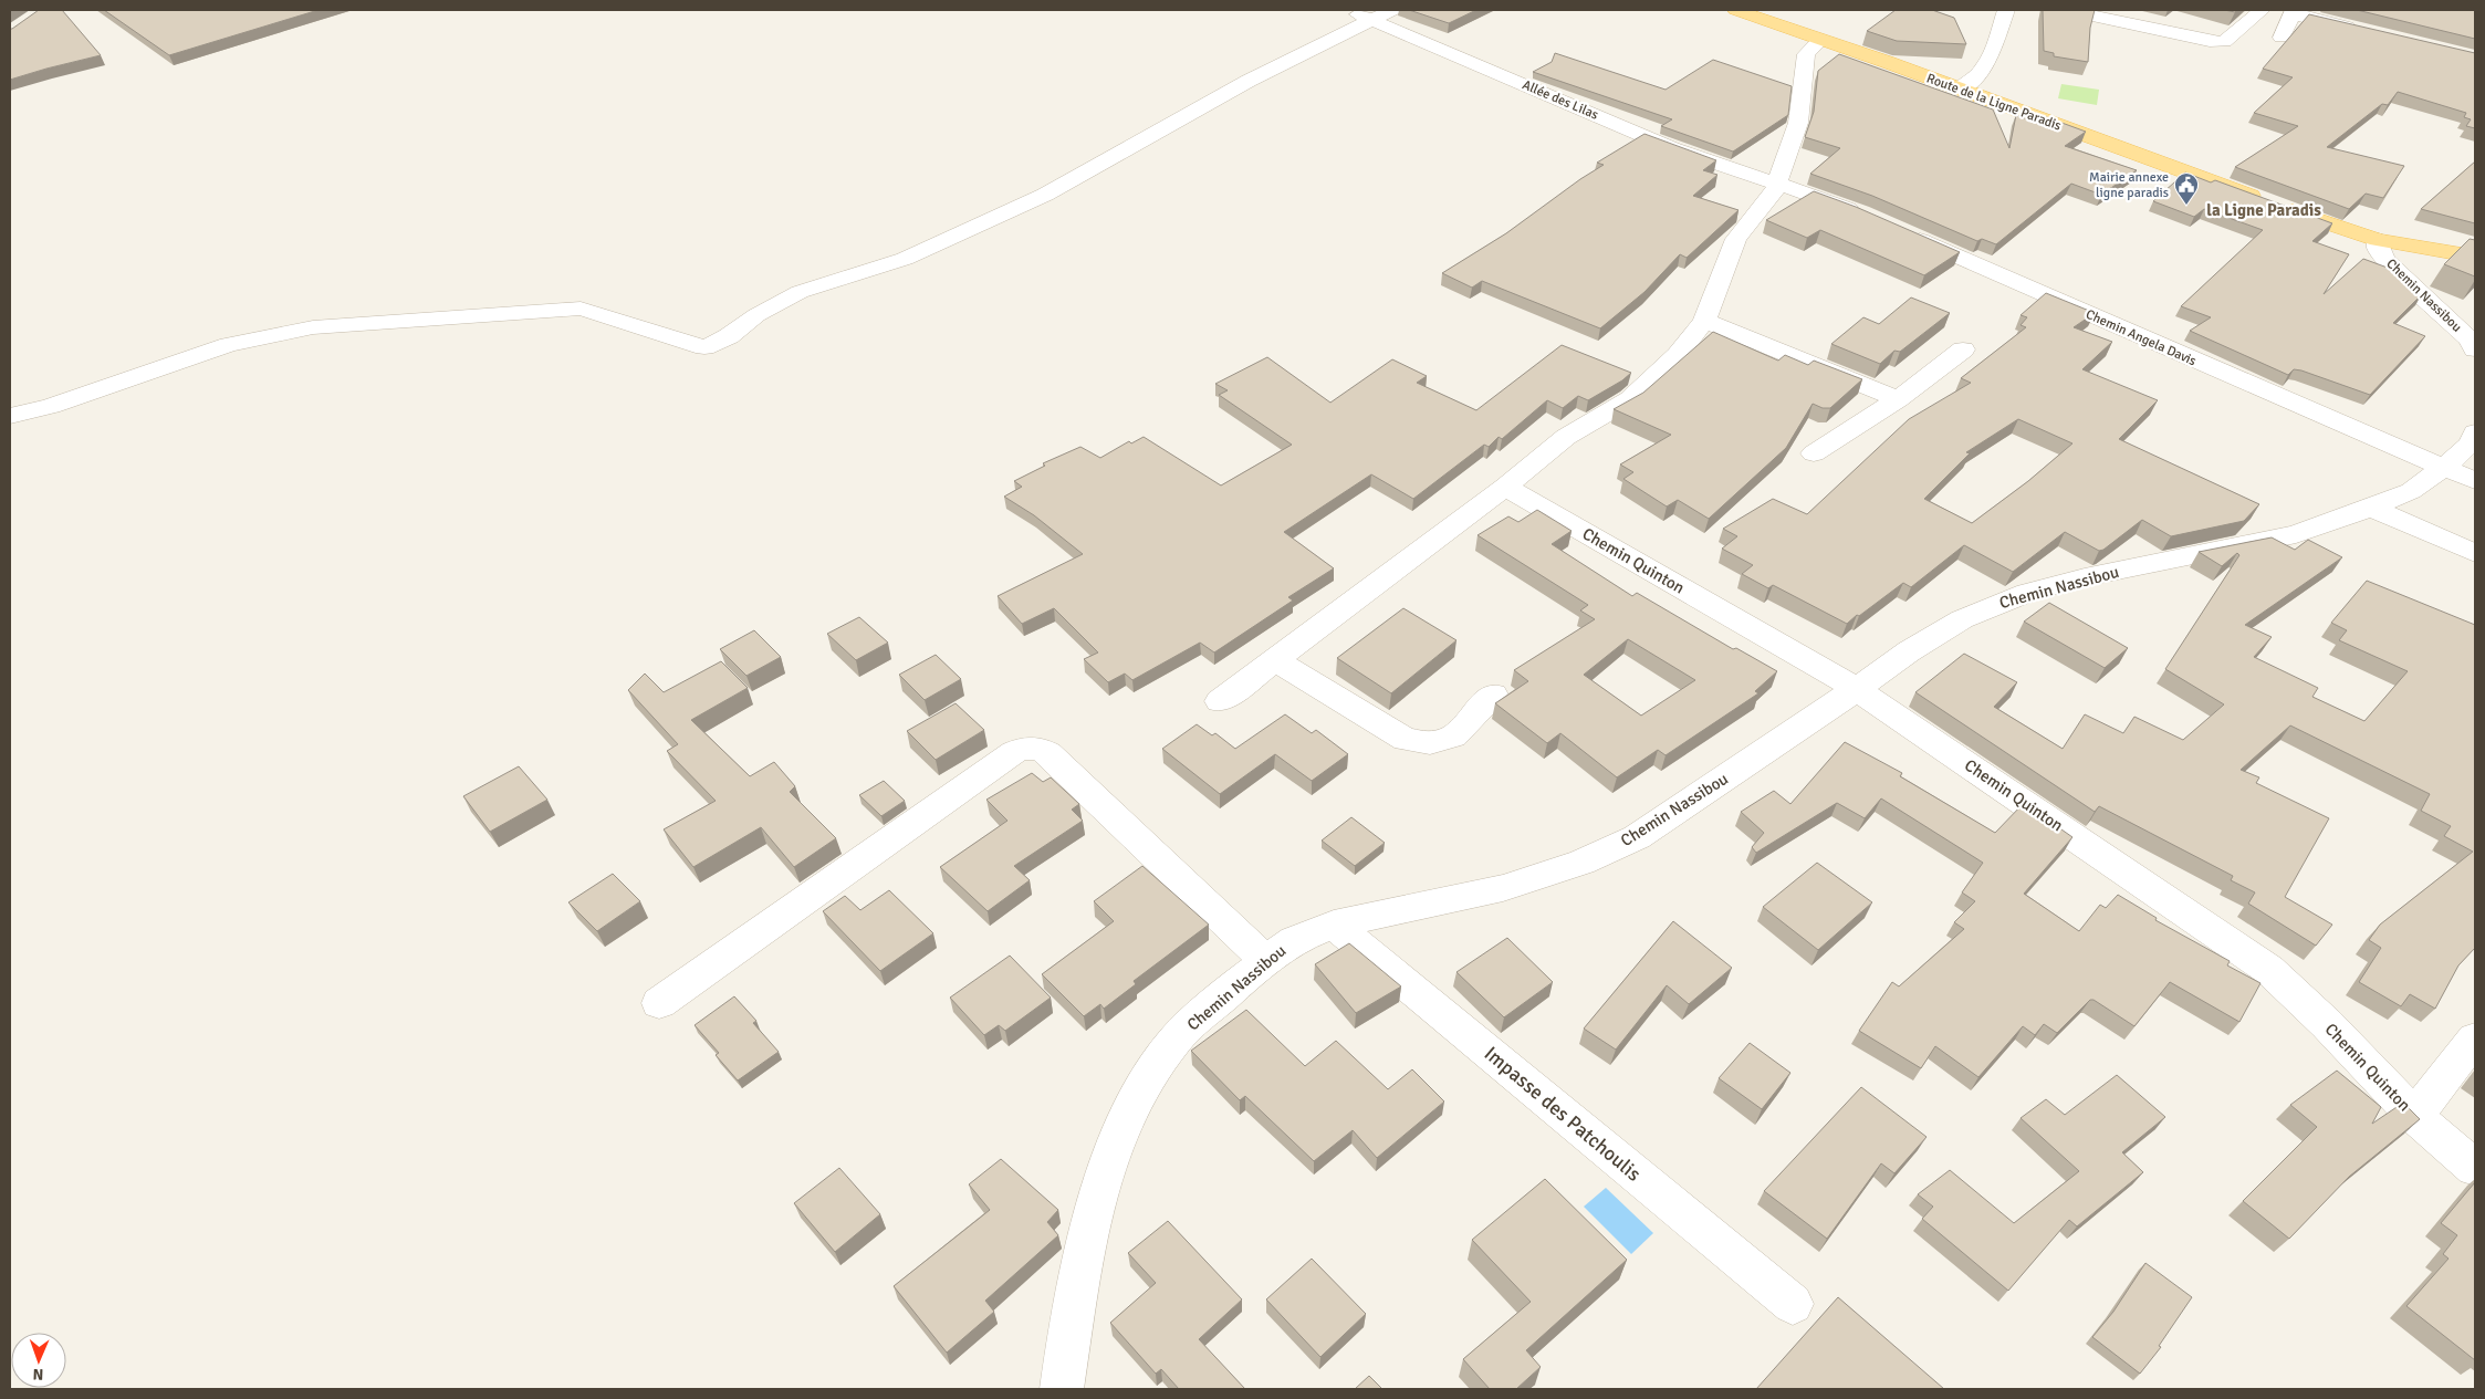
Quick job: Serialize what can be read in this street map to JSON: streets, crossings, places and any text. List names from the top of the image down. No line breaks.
{"streets":{"main road":["Route de la Ligne Paradis"],"street":["Allée des Lilas","Chemin Nassibou","Chemin Angela Davis","Chemin Quinton","Impasse des Patchoulis"]},"crossings":[["Route de la Ligne Paradis","Chemin Nassibou"],["Chemin Nassibou","Chemin Angela Davis"],["Chemin Nassibou","Chemin Quinton"],["Chemin Nassibou","Impasse des Patchoulis"]],"districts":["la Ligne Paradis"],"places":{"public building":["Mairie annexe ligne paradis"]},"north":"bottom"}
